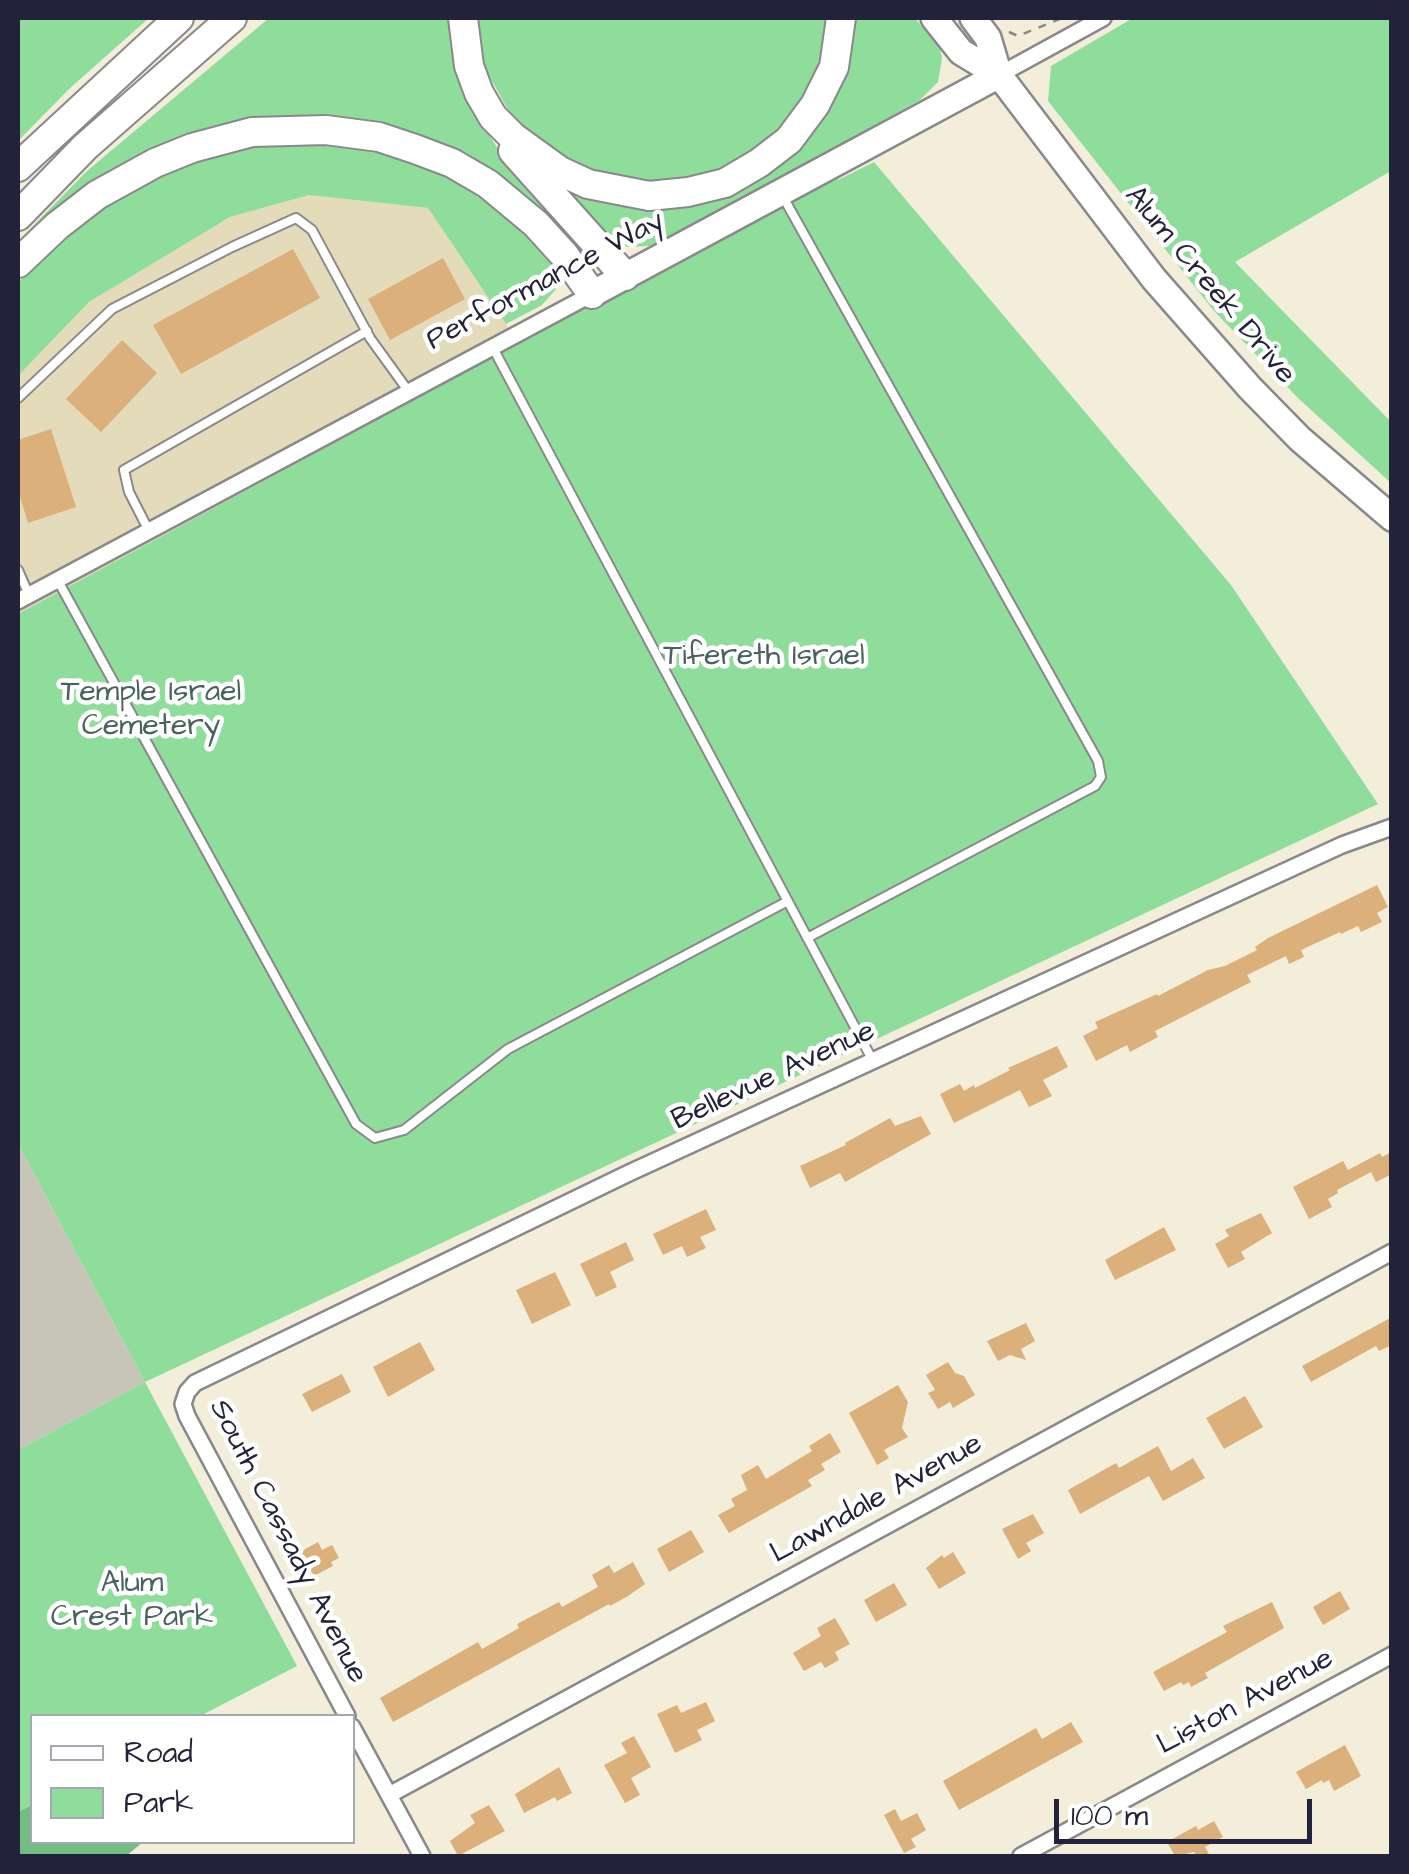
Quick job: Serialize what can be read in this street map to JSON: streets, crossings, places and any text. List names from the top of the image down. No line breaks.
{"streets":{"main road":["Performance Way","Alum Creek Drive"],"street":["Bellevue Avenue","Lawndale Avenue","South Cassady Avenue","Liston Avenue"]},"crossings":[["Performance Way","Alum Creek Drive"],["Bellevue Avenue","South Cassady Avenue"],["Lawndale Avenue","South Cassady Avenue"]],"parks":["Tifereth Israel","Temple Israel Cemetery","Alum Crest Park"],"legend":["Road","Park"],"scale_bar":"100 m"}
